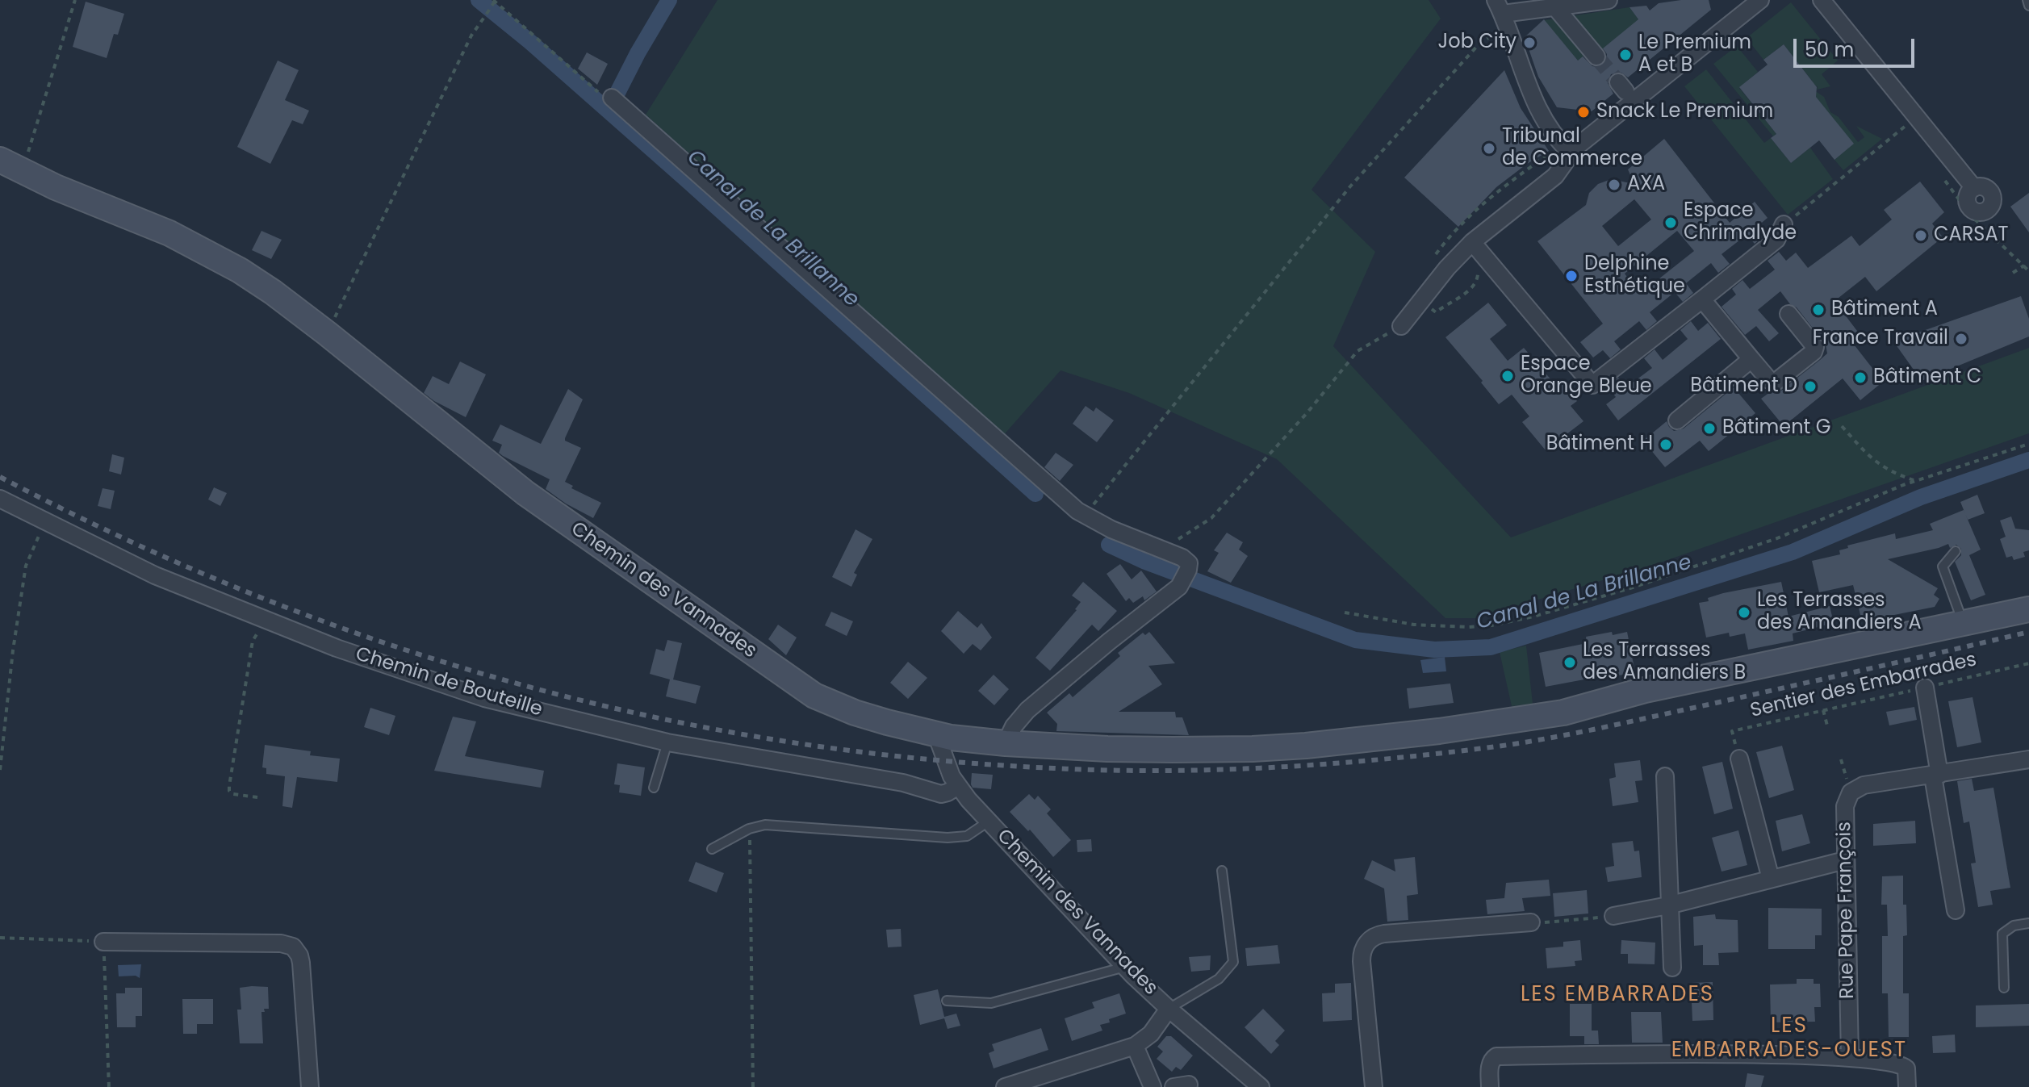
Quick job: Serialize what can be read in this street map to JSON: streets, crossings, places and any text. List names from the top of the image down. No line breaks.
{"streets":{"street":["Chemin des Vannades","Chemin de Bouteille","Rue Pape François"],"path":["Sentier des Embarrades"]},"crossings":[["Chemin des Vannades","Chemin de Bouteille"]],"districts":["LES EMBARRADES","LES EMBARRADES-OUEST"],"water":["Canal de La Brillanne"],"places":["Job City","Le Premium A et B","Snack Le Premium","Tribunal de Commerce","AXA","Espace Chrimalyde","CARSAT","Delphine Esthétique","Bâtiment A","France Travail","Espace Orange Bleue","Bâtiment C","Bâtiment D","Bâtiment G","Bâtiment H","Les Terrasses des Amandiers A","Les Terrasses des Amandiers B"],"scale_bar":"50 m"}
